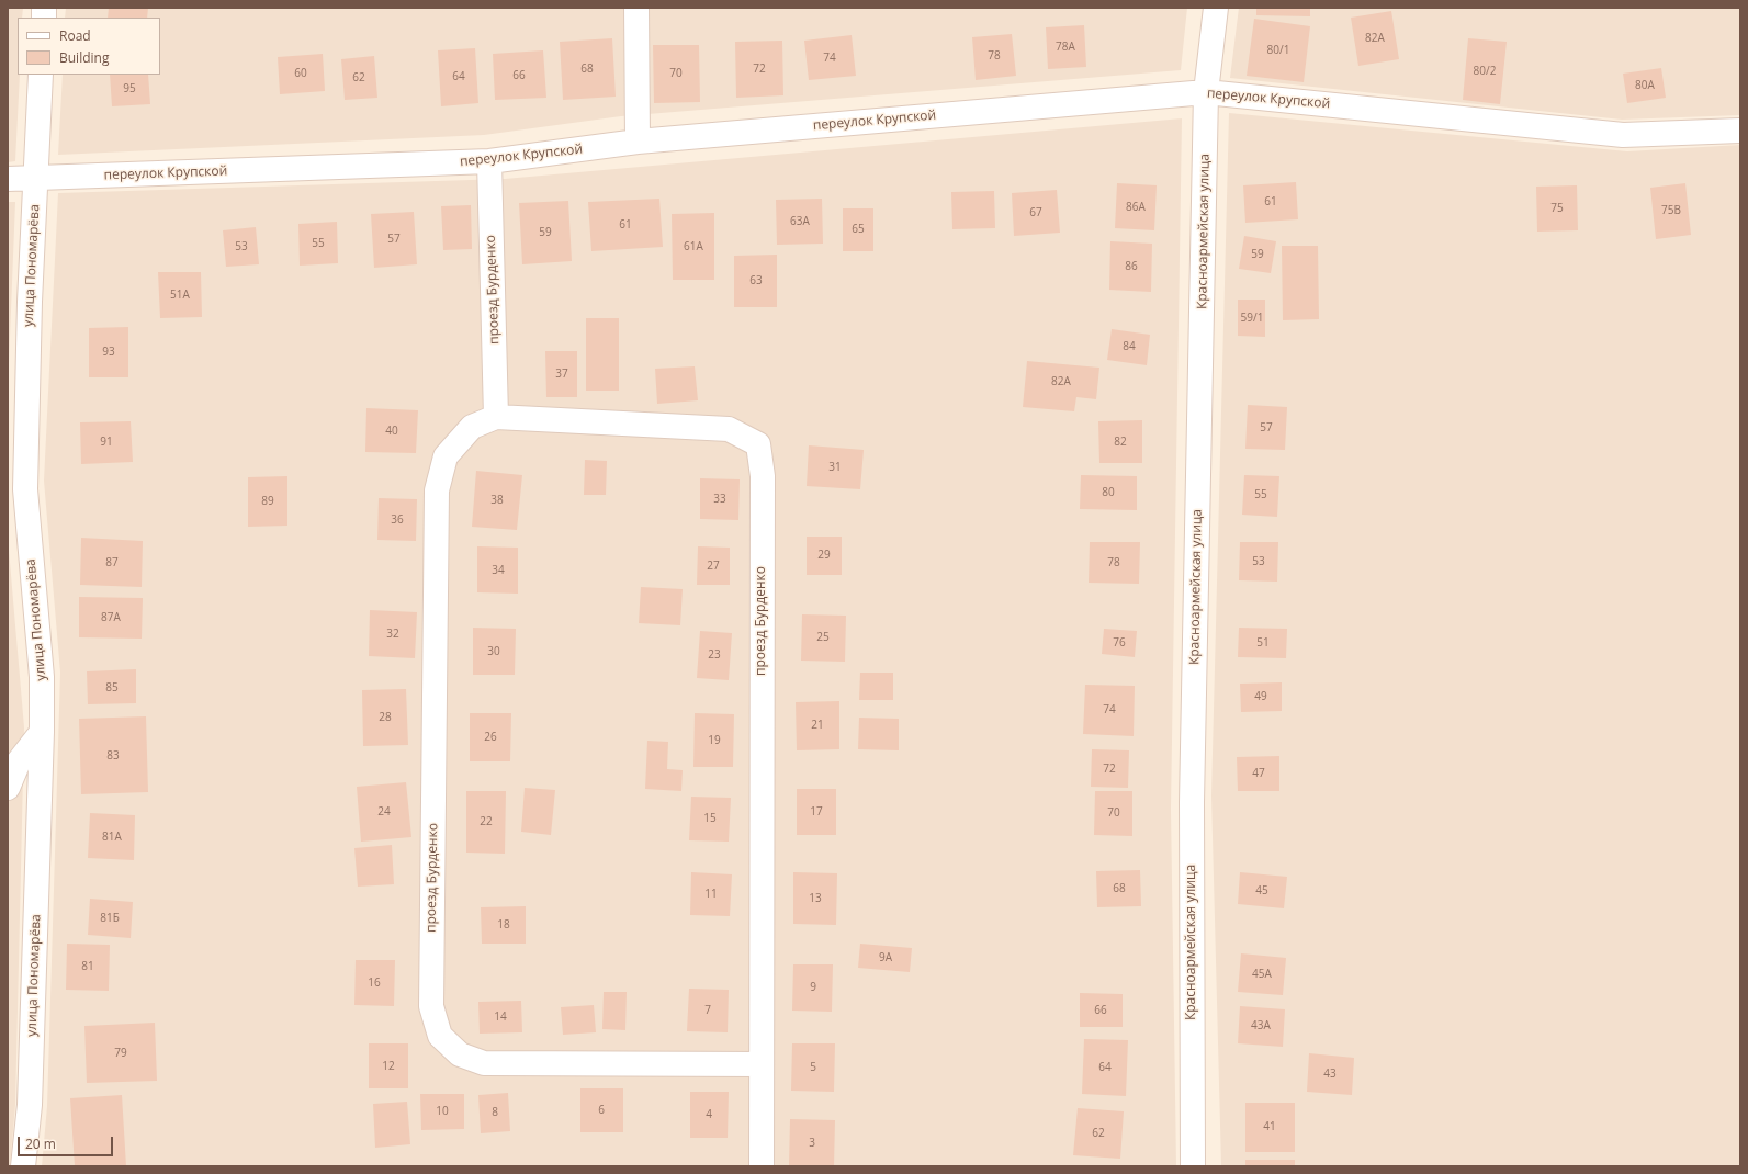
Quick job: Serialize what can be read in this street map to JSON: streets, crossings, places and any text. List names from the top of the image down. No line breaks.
{"streets":{"street":["переулок Крупской","Красноармейская улица","улица Пономарёва","проезд Бурденко"]},"crossings":[["переулок Крупской","Красноармейская улица"],["переулок Крупской","улица Пономарёва"],["переулок Крупской","проезд Бурденко"]],"house_numbers":["82А","78А","80/1","78","74","68","72","80/2","60","70","66","64","62","80А","95","61","86А","75","75В","67","63А","61","65","59","57","55","53","61А","59","86","63","51А","59/1","84","93","37","82А","57","40","91","82","31","80","55","33","38","89","36","29","53","87","78","27","34","87А","32","25","76","51","30","23","85","49","74","28","21","26","19","83","72","47","24","17","70","15","22","81А","68","45","11","13","81Б","18","9А","81","45А","16","9","7","66","14","43А","79","12","5","64","43","6","10","8","4","41","62","3"],"legend":["Road","Building"],"scale_bar":"20 m"}
